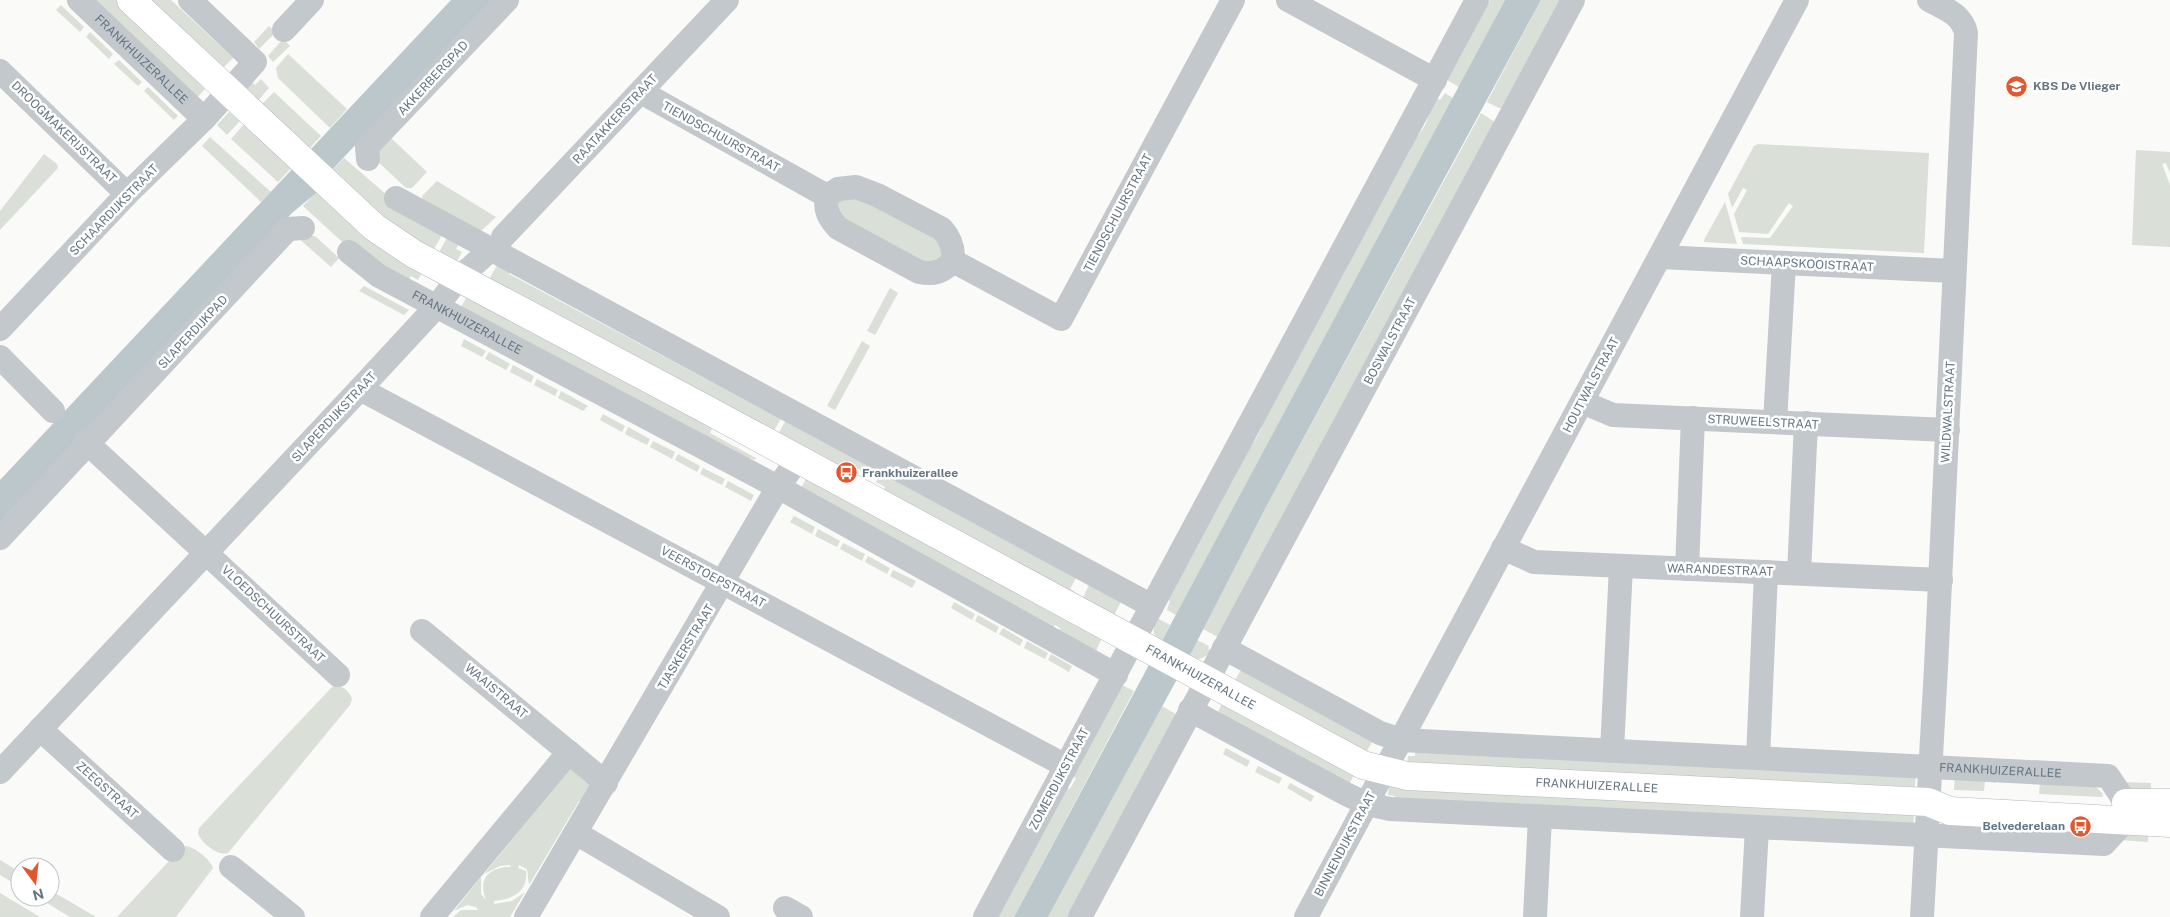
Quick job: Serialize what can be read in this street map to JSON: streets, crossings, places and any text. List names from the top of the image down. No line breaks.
{"streets":{"main road":["FRANKHUIZERALLEE"],"street":["AKKERBERGPAD","RAATAKKERSTRAAT","DROOGMAKERIJSTRAAT","TIENDSCHUURSTRAAT","SCHAARDIJKSTRAAT","SCHAAPSKOOISTRAAT","SLAPERDIJKPAD","BOSWALSTRAAT","HOUTWALSTRAAT","WILDWALSTRAAT","SLAPERDIJKSTRAAT","STRUWEELSTRAAT","WARANDESTRAAT","VEERSTOEPSTRAAT","VLOEDSCHUURSTRAAT","TJASKERSTRAAT","WAAISTRAAT","ZOMERDIJKSTRAAT","ZEEGSTRAAT","BINNENDIJKSTRAAT"]},"crossings":[["FRANKHUIZERALLEE","SCHAARDIJKSTRAAT"],["FRANKHUIZERALLEE","BOSWALSTRAAT"],["FRANKHUIZERALLEE","HOUTWALSTRAAT"],["FRANKHUIZERALLEE","WILDWALSTRAAT"],["FRANKHUIZERALLEE","SLAPERDIJKSTRAAT"],["FRANKHUIZERALLEE","TJASKERSTRAAT"],["FRANKHUIZERALLEE","ZOMERDIJKSTRAAT"],["FRANKHUIZERALLEE","BINNENDIJKSTRAAT"],["RAATAKKERSTRAAT","TIENDSCHUURSTRAAT"],["DROOGMAKERIJSTRAAT","SCHAARDIJKSTRAAT"],["SCHAAPSKOOISTRAAT","HOUTWALSTRAAT"],["SCHAAPSKOOISTRAAT","WILDWALSTRAAT"],["HOUTWALSTRAAT","STRUWEELSTRAAT"],["HOUTWALSTRAAT","WARANDESTRAAT"],["HOUTWALSTRAAT","BINNENDIJKSTRAAT"],["WILDWALSTRAAT","STRUWEELSTRAAT"],["WILDWALSTRAAT","WARANDESTRAAT"],["SLAPERDIJKSTRAAT","VEERSTOEPSTRAAT"],["SLAPERDIJKSTRAAT","VLOEDSCHUURSTRAAT"],["SLAPERDIJKSTRAAT","ZEEGSTRAAT"],["VEERSTOEPSTRAAT","TJASKERSTRAAT"],["VEERSTOEPSTRAAT","ZOMERDIJKSTRAAT"]],"places":{"school or university":["KBS De Vlieger"],"bus stop":["Frankhuizerallee","Belvederelaan"]},"north":"bottom"}
